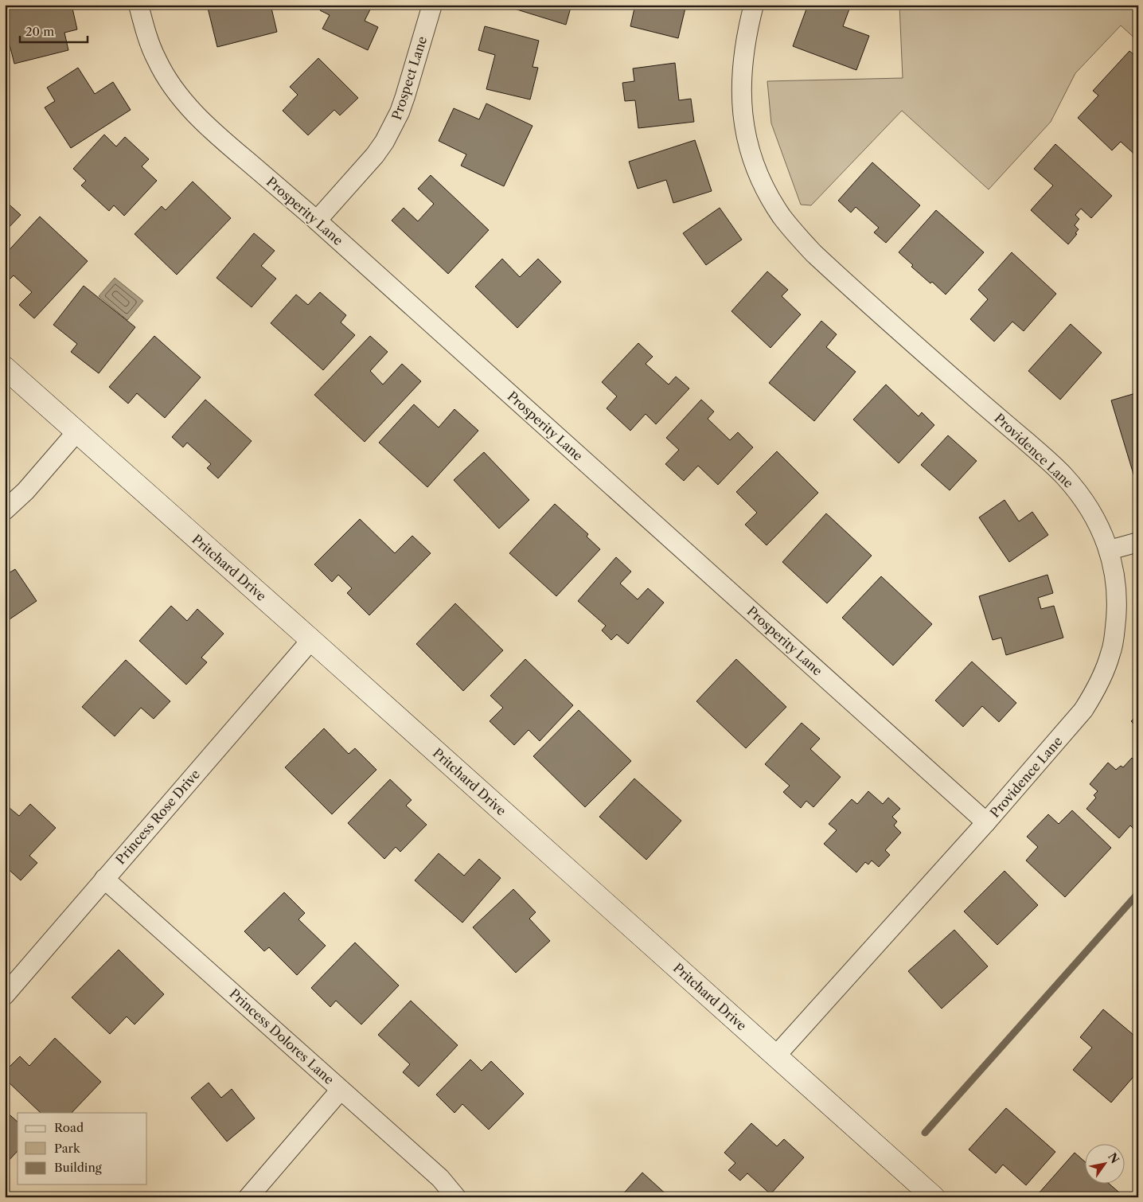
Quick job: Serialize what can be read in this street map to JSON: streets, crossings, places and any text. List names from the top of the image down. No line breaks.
{"streets":{"street":["Prospect Lane","Prosperity Lane","Providence Lane","Pritchard Drive","Princess Rose Drive","Princess Dolores Lane"]},"crossings":[["Prospect Lane","Prosperity Lane"],["Prosperity Lane","Providence Lane"],["Providence Lane","Pritchard Drive"],["Pritchard Drive","Princess Rose Drive"],["Princess Rose Drive","Princess Dolores Lane"]],"legend":["Road","Park","Building"],"scale_bar":"20 m","north":"top right"}
